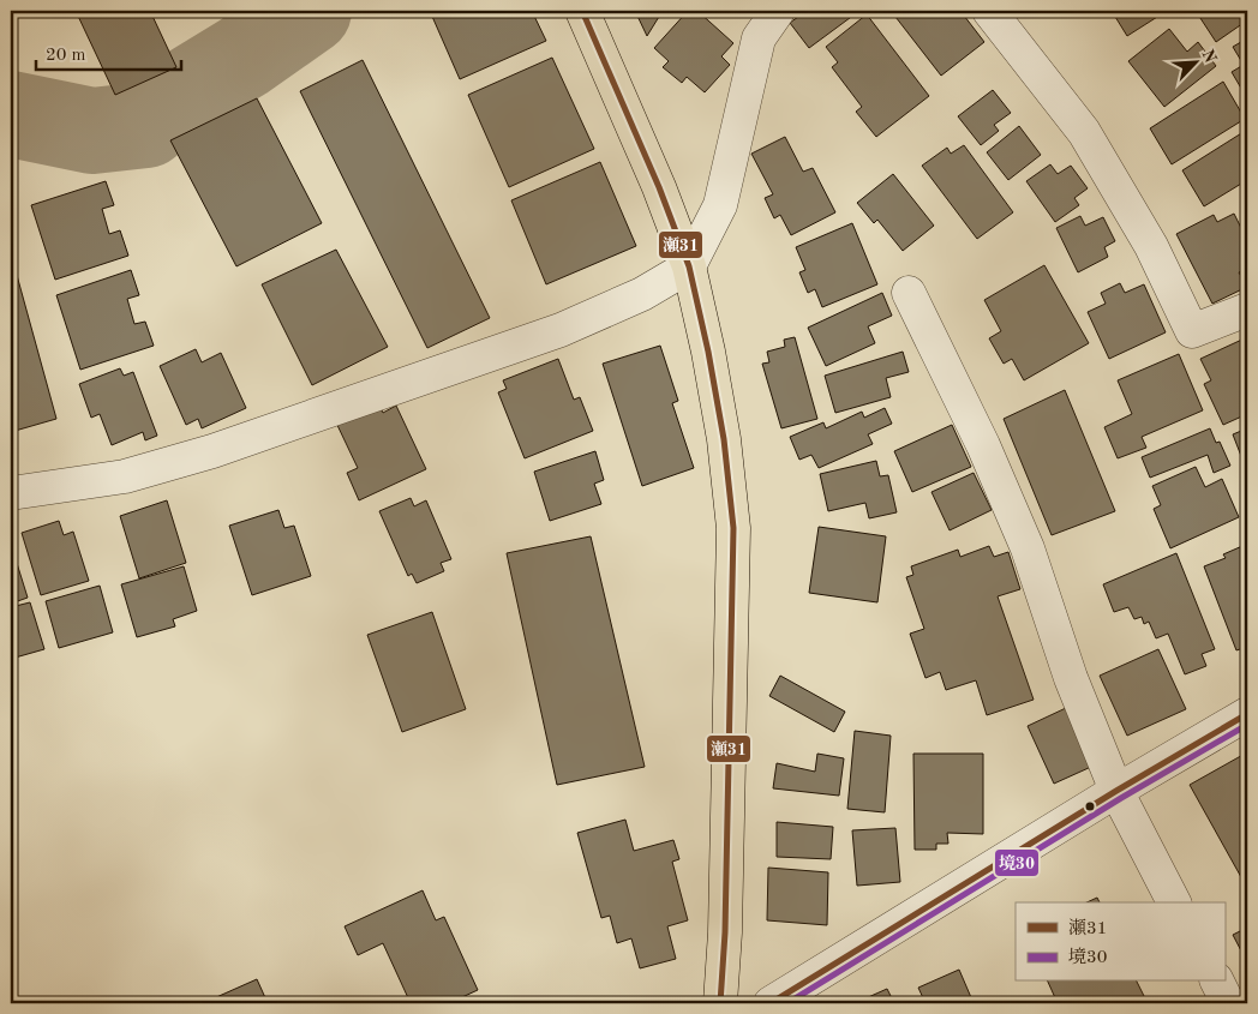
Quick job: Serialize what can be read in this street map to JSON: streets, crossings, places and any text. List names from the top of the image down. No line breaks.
{"lines":["transit line 瀬31","transit line 境30"],"legend":["瀬31","境30"],"scale_bar":"20 m","north":"top right"}
